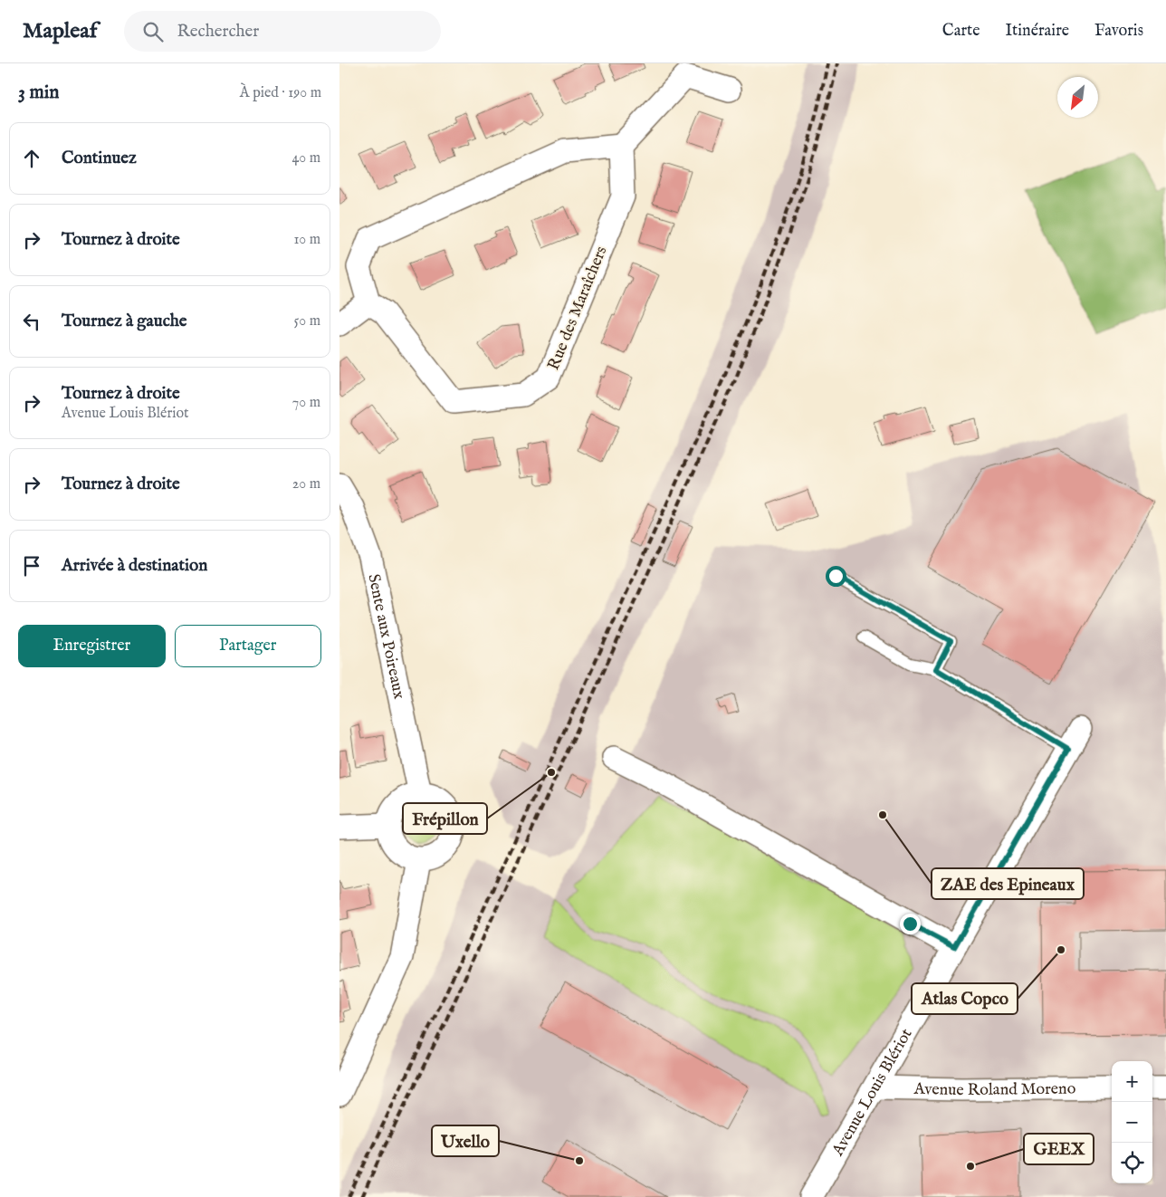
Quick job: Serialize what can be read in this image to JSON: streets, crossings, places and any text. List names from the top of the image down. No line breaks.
{"streets":{"street":["Rue des Maraîchers","Sente aux Poireaux","Avenue Roland Moreno","Avenue Louis Blériot"]},"crossings":[["Avenue Roland Moreno","Avenue Louis Blériot"]],"places":["Frépillon","ZAE des Epineaux","Atlas Copco","Uxello","GEEX"],"north":"bottom left","page":{"header":"Mapleaf","search":"Rechercher","nav":["Carte","Itinéraire","Favoris"],"heading":["3 min","À pied · 190 m"],"list":[["Continuez","40 m"],["Tournez à droite","10 m"],["Tournez à gauche","50 m"],["Tournez à droite","Avenue Louis Blériot","70 m"],["Tournez à droite","20 m"],"Arrivée à destination"],"buttons":["Enregistrer","Partager"],"map_buttons":["+","−"]}}
